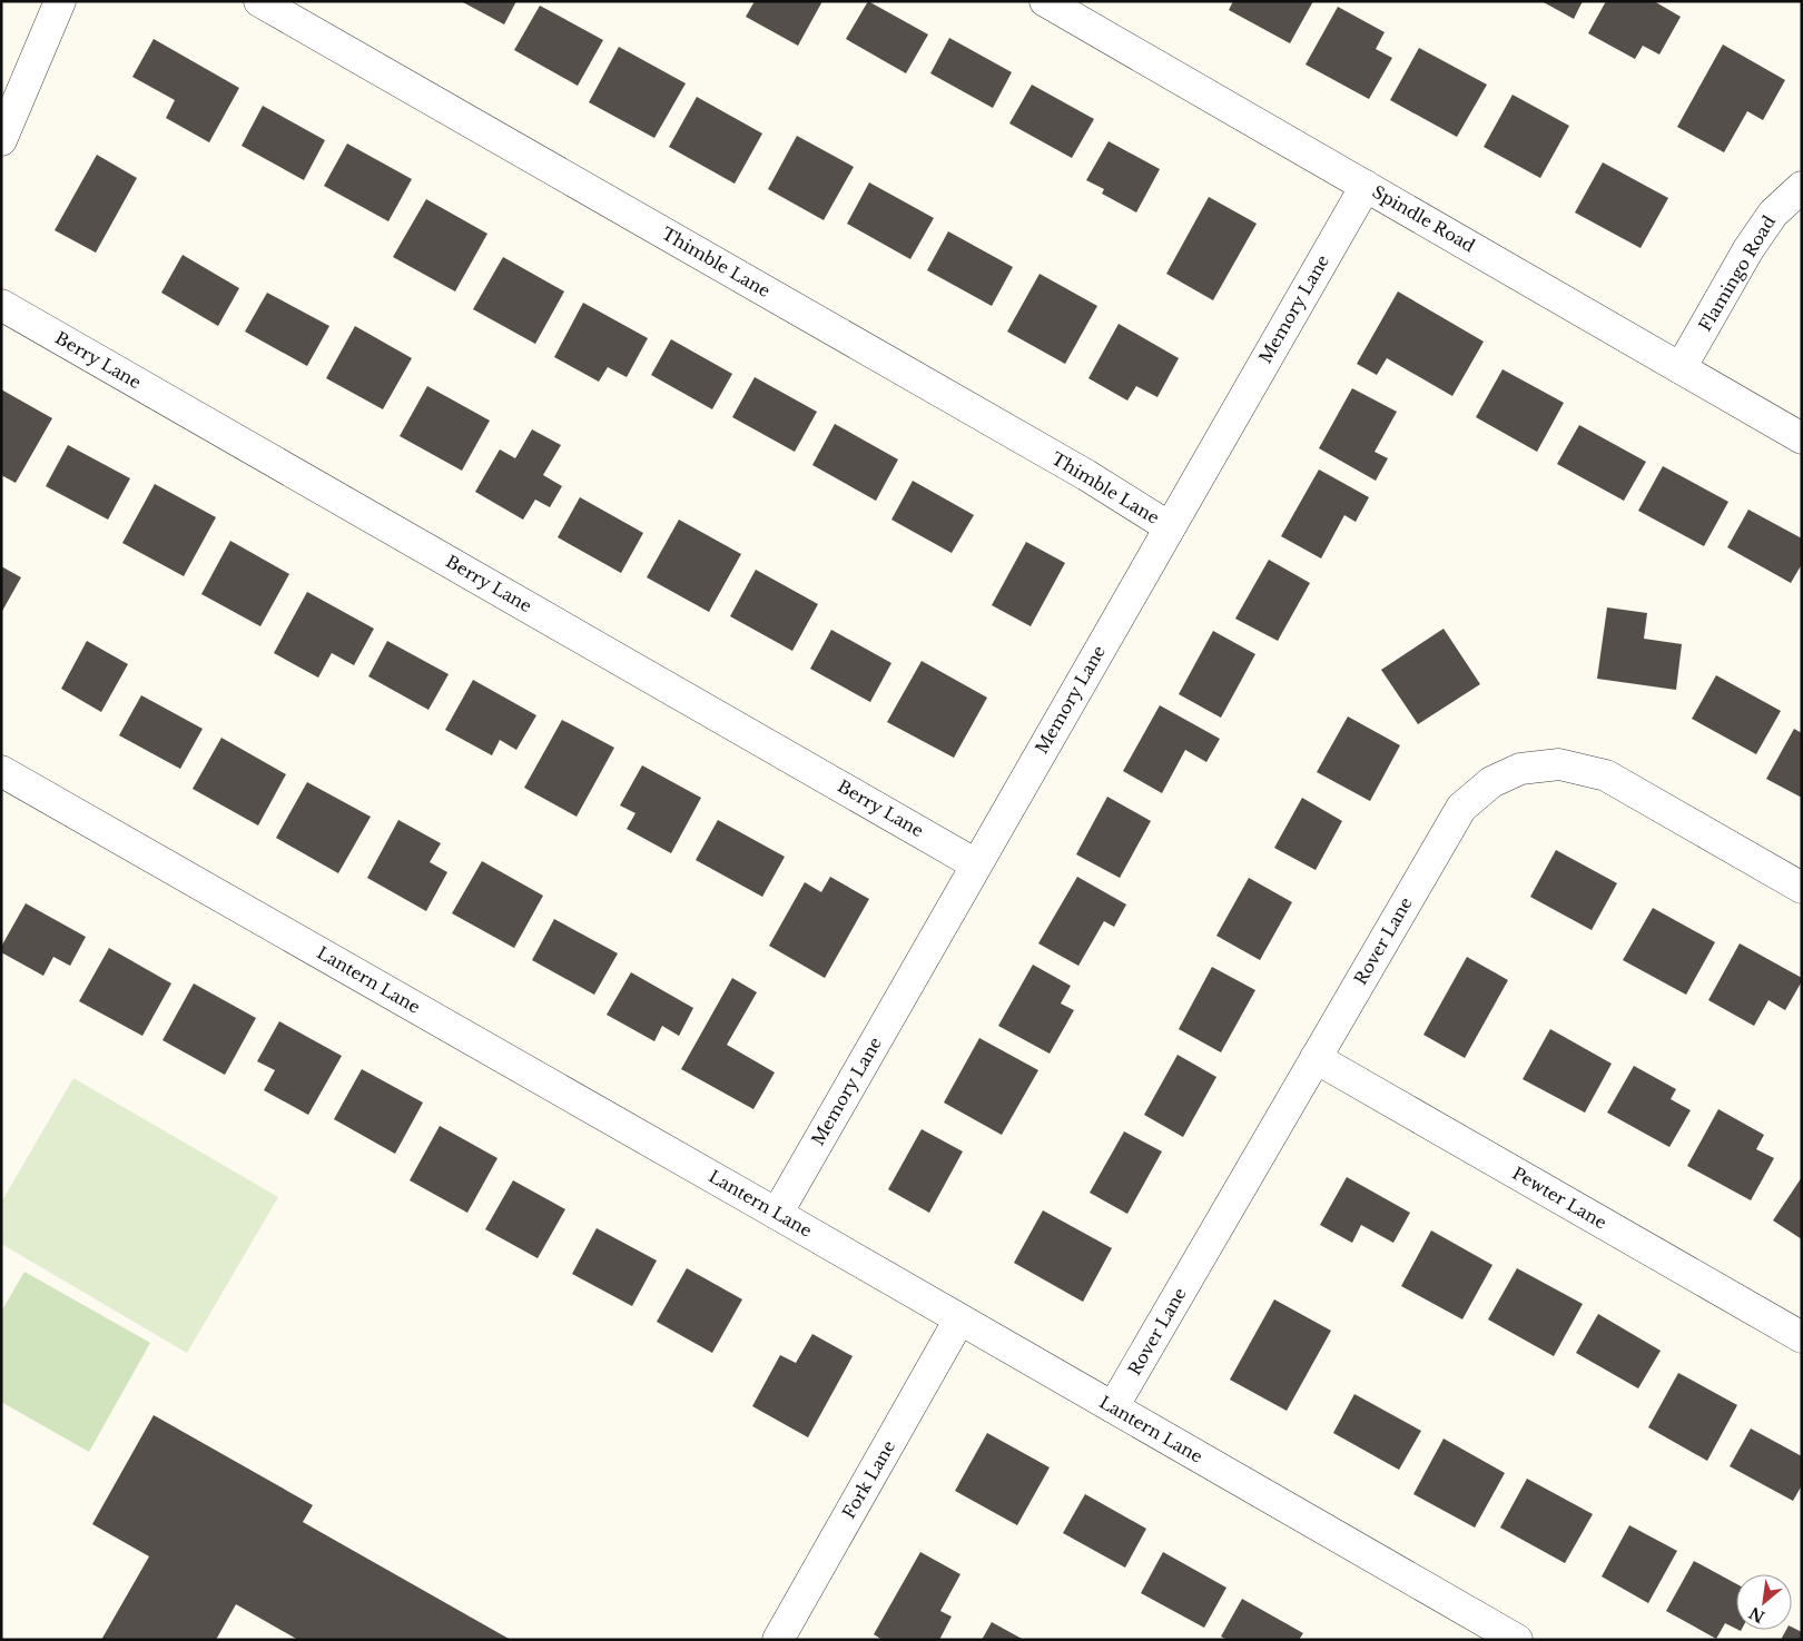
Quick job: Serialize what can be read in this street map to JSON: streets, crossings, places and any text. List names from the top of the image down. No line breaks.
{"streets":{"street":["Spindle Road","Thimble Lane","Flamingo Road","Memory Lane","Berry Lane","Rover Lane","Lantern Lane","Pewter Lane","Fork Lane"]},"crossings":[["Spindle Road","Flamingo Road"],["Spindle Road","Memory Lane"],["Thimble Lane","Memory Lane"],["Memory Lane","Berry Lane"],["Memory Lane","Lantern Lane"],["Rover Lane","Lantern Lane"],["Rover Lane","Pewter Lane"],["Lantern Lane","Fork Lane"]],"north":"bottom left"}
